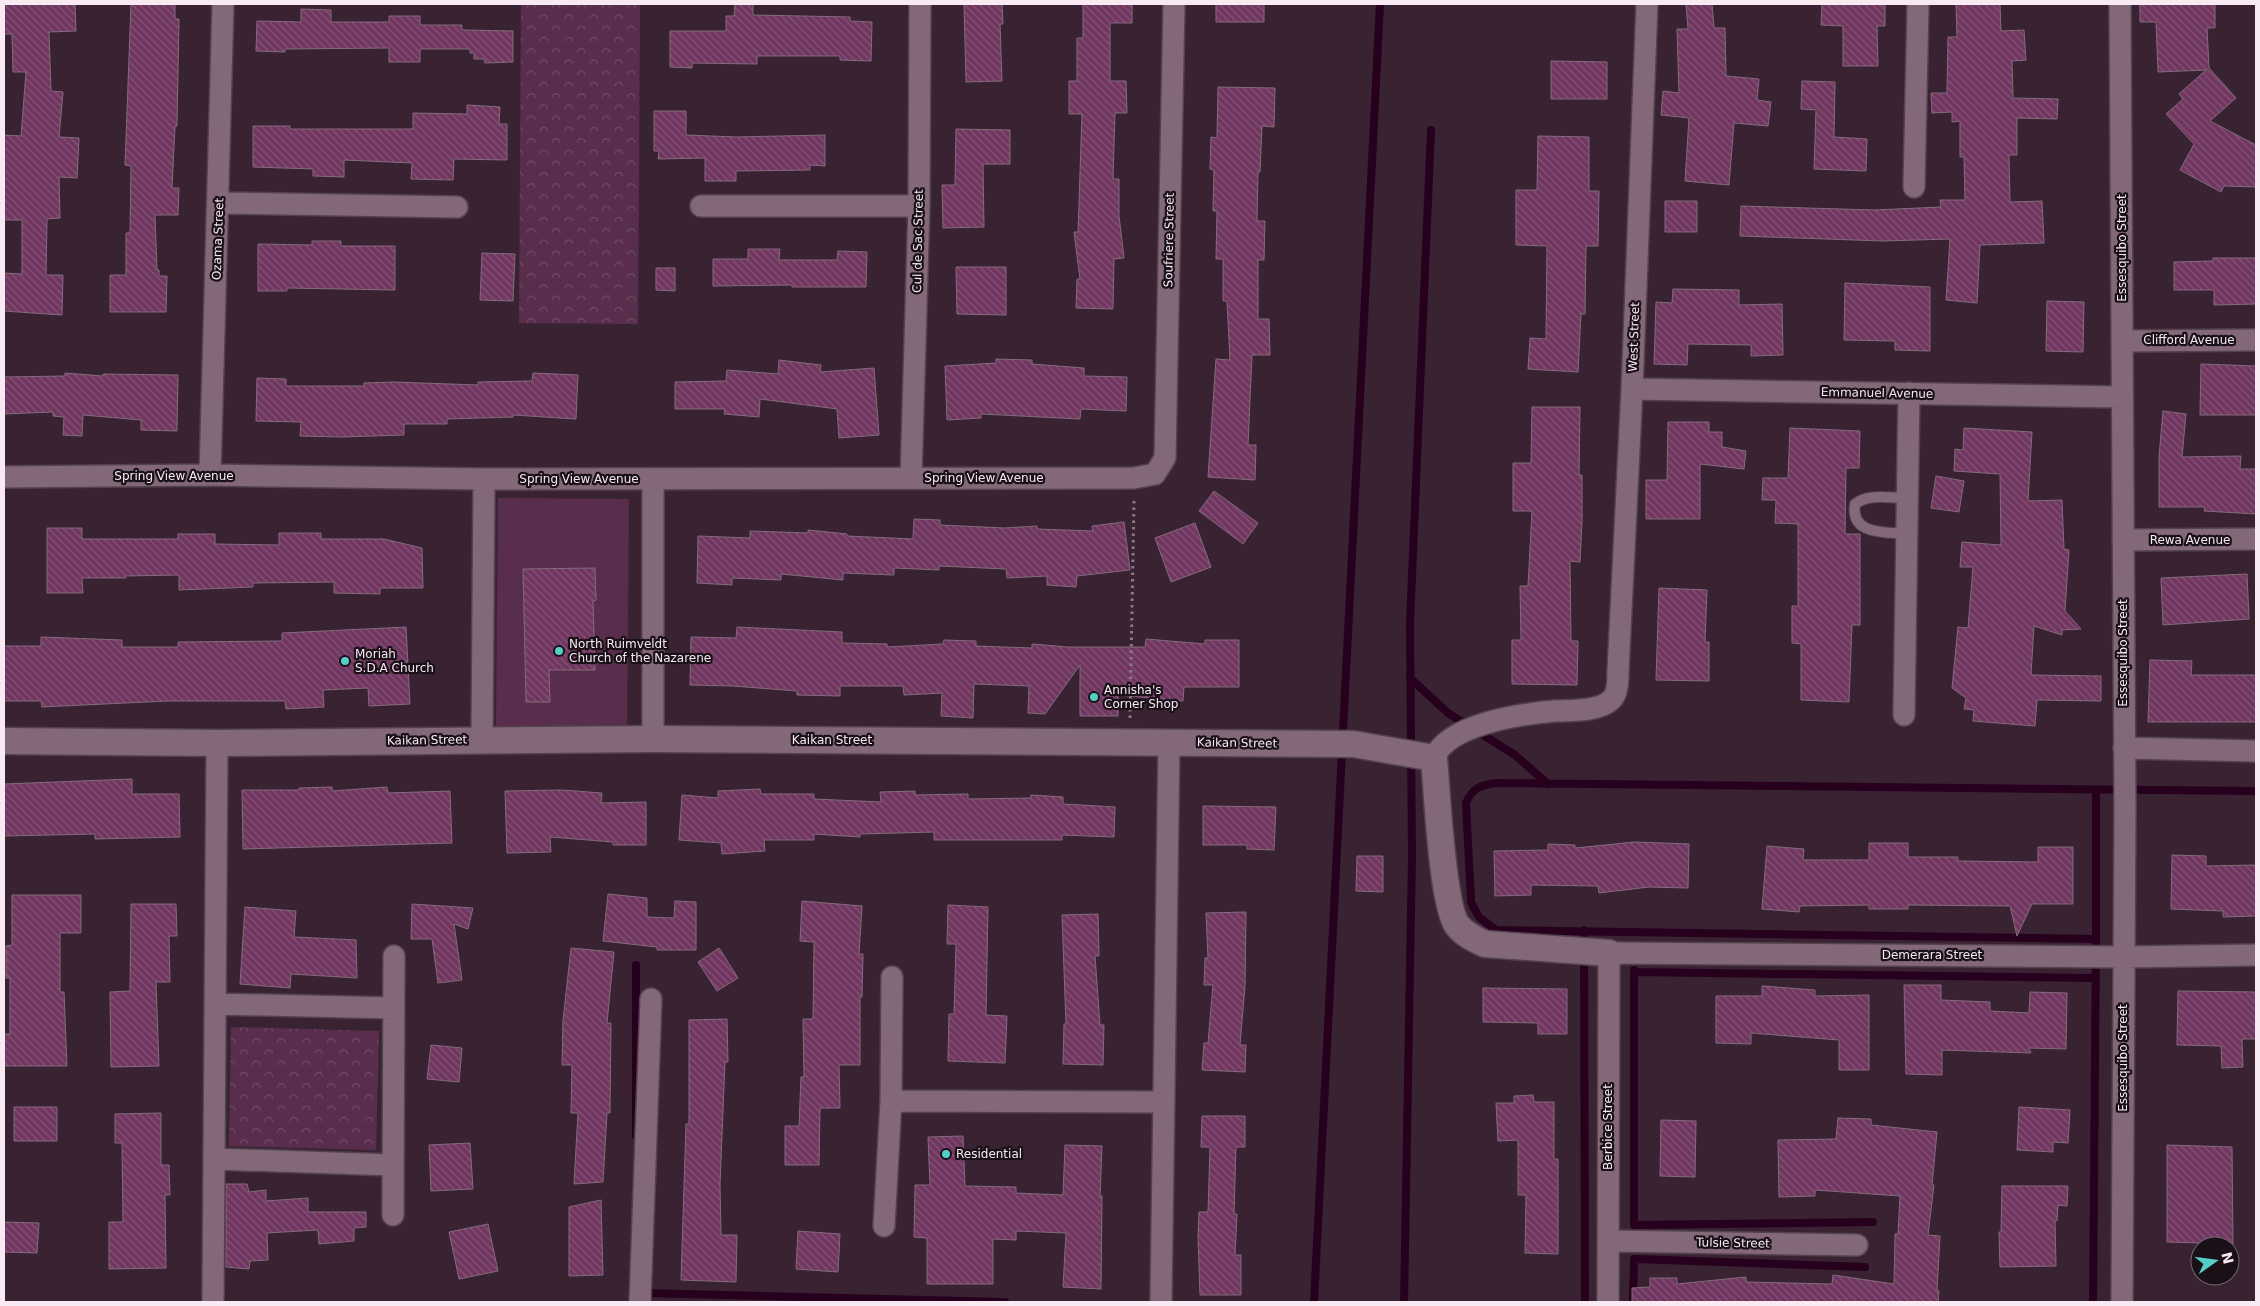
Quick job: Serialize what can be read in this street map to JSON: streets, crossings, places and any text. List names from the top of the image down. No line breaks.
{"streets":{"street":["Ozama Street","Soufriere Street","Cul de Sac Street","Essesquibo Street","West Street","Clifford Avenue","Emmanuel Avenue","Spring View Avenue","Rewa Avenue","Kaikan Street","Demerara Street","Berbice Street","Tulsie Street"]},"crossings":[["Ozama Street","Spring View Avenue"],["Soufriere Street","Spring View Avenue"],["Cul de Sac Street","Spring View Avenue"],["Essesquibo Street","Clifford Avenue"],["Essesquibo Street","Emmanuel Avenue"],["Essesquibo Street","Rewa Avenue"],["Essesquibo Street","Demerara Street"],["West Street","Emmanuel Avenue"],["West Street","Kaikan Street"],["Demerara Street","Berbice Street"],["Berbice Street","Tulsie Street"]],"places":["North Ruimveldt Church of the Nazarene","Moriah S.D.A Church","Annisha's Corner Shop","Residential"],"north":"right"}
